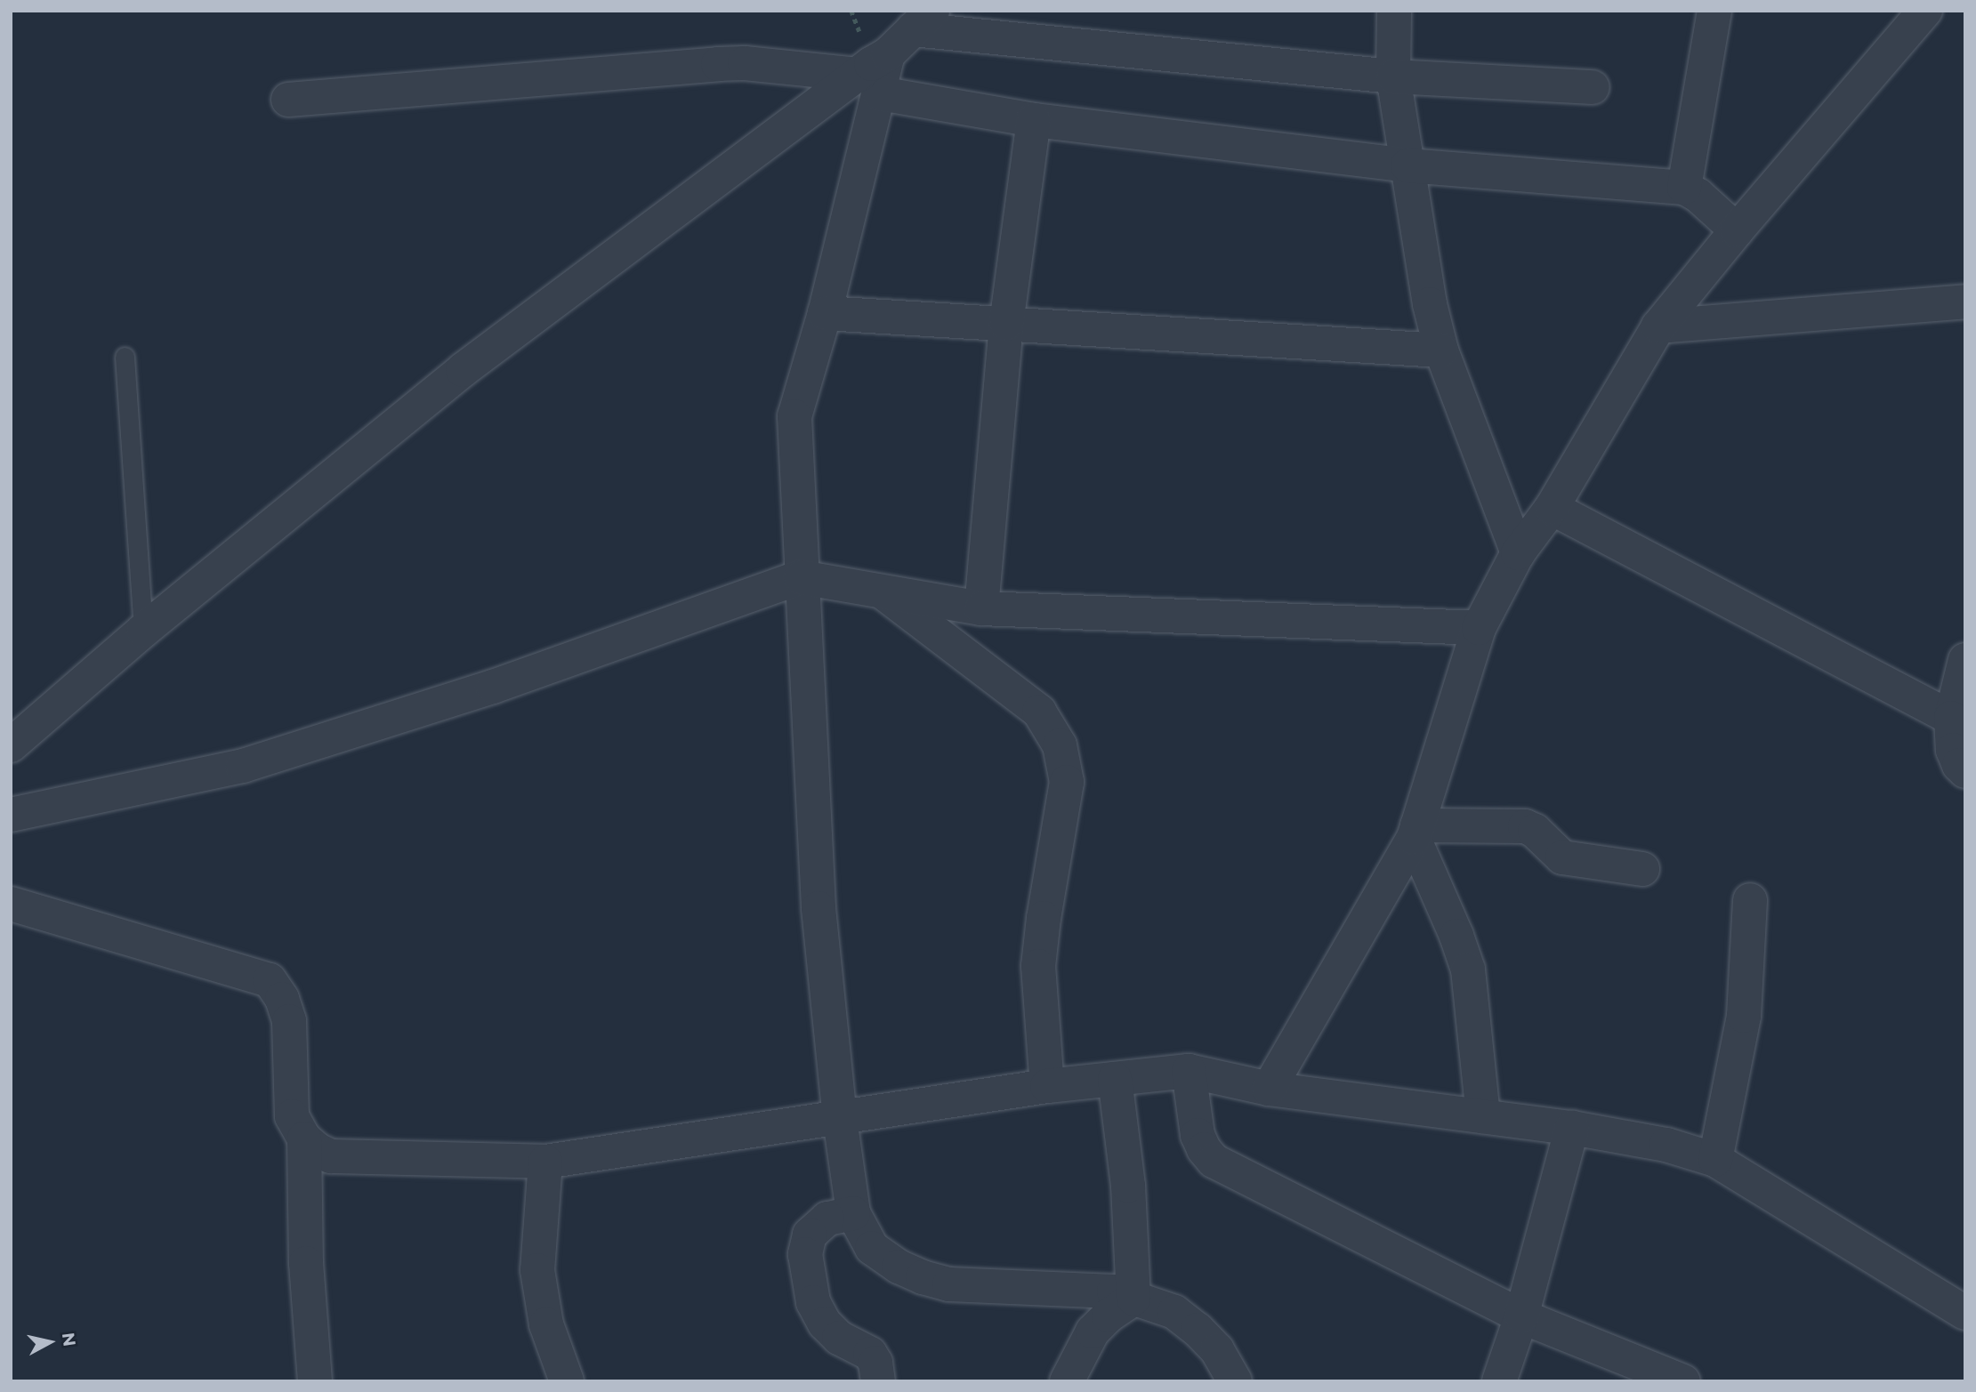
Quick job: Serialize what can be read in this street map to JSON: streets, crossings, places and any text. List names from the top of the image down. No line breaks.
{"north":"right"}
